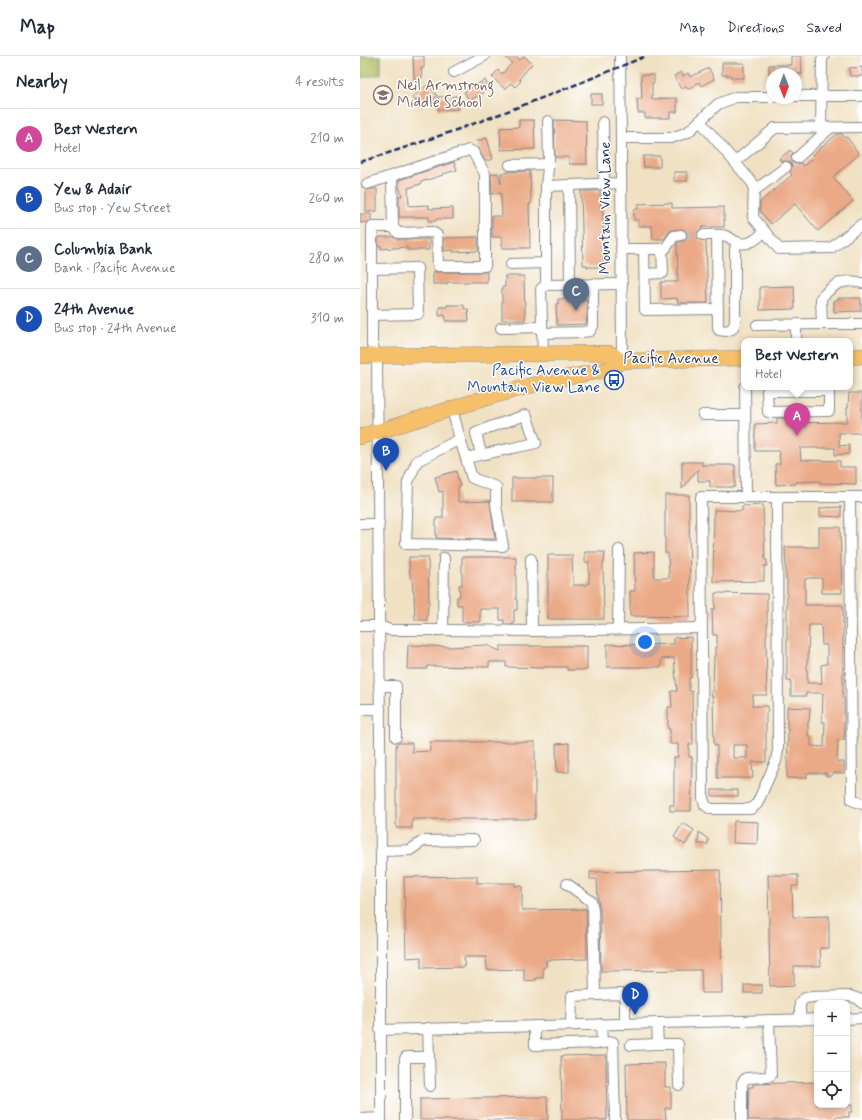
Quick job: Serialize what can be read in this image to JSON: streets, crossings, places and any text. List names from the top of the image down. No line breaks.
{"streets":{"highway":["Pacific Avenue"],"street":["Mountain View Lane"]},"crossings":[["Mountain View Lane","Pacific Avenue"]],"places":{"school or university":["Neil Armstrong Middle School"],"bus stop":["Pacific Avenue & Mountain View Lane"]},"north":"bottom","page":{"header":"Map","nav":["Map","Directions","Saved"],"heading":["Nearby","4 results"],"list":[{"mark":"A","name":"Best Western","note":"Hotel","value":"210 m"},{"mark":"B","name":"Yew & Adair","note":"Bus stop · Yew Street","value":"260 m"},{"mark":"C","name":"Columbia Bank","note":"Bank · Pacific Avenue","value":"280 m"},{"mark":"D","name":"24th Avenue","note":"Bus stop · 24th Avenue","value":"310 m"}],"pins":["C","A","B","D"],"popup":["Best Western","Hotel"],"map_buttons":["+","−"]}}
